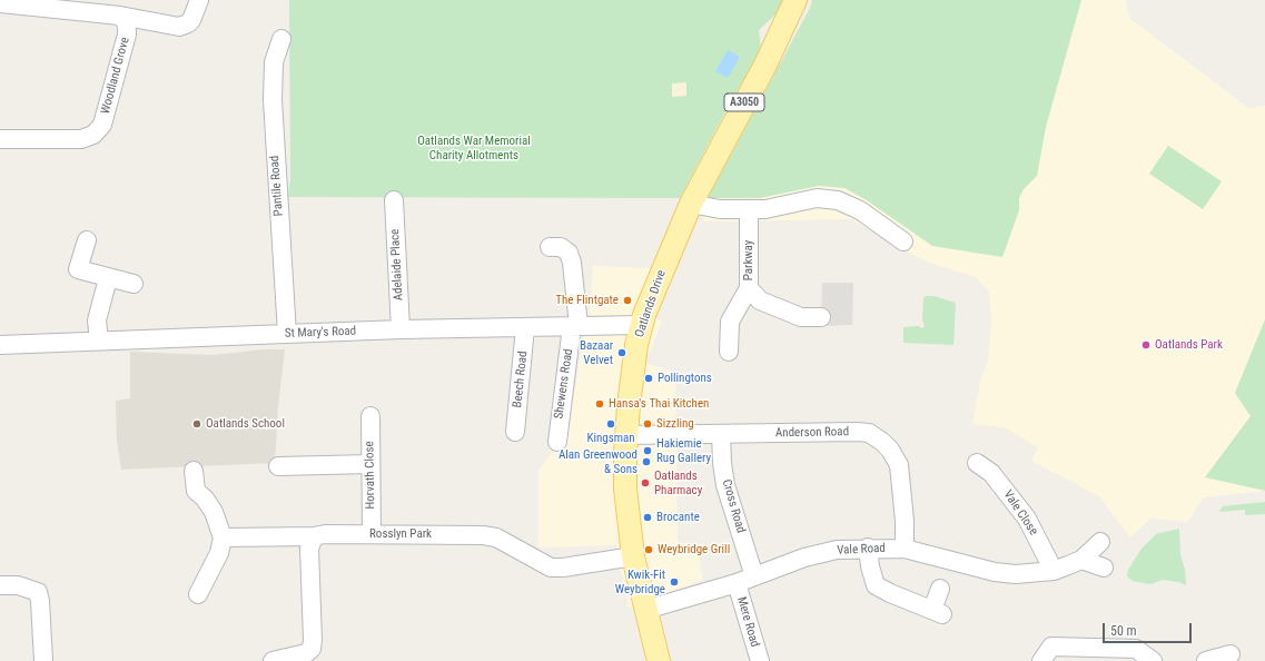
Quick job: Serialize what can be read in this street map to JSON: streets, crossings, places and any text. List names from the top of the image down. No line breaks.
{"streets":{"main road":["A3050","Oatlands Drive"],"street":["Woodland Grove","Pantile Road","Parkway","Adelaide Place","St Mary's Road","Beech Road","Shewens Road","Anderson Road","Horvath Close","Cross Road","Vale Close","Rosslyn Park","Vale Road","Mere Road"]},"crossings":[["Pantile Road","St Mary's Road"],["Adelaide Place","St Mary's Road"],["Oatlands Drive","St Mary's Road"],["Oatlands Drive","Anderson Road"],["Oatlands Drive","Rosslyn Park"],["Oatlands Drive","Vale Road"],["St Mary's Road","Beech Road"],["St Mary's Road","Shewens Road"],["Anderson Road","Cross Road"],["Anderson Road","Vale Road"],["Horvath Close","Rosslyn Park"],["Cross Road","Vale Road"],["Vale Close","Vale Road"],["Vale Road","Mere Road"]],"parks":["Oatlands War Memorial Charity Allotments"],"places":["The Flintgate","Oatlands Park","Bazaar Velvet","Pollingtons","Hansa's Thai Kitchen","Oatlands School","Kingsman","Sizzling","Hakiemie Rug Gallery","Alan Greenwood & Sons","Oatlands Pharmacy","Brocante","Weybridge Grill","Kwik-Fit Weybridge"],"scale_bar":"50 m"}
